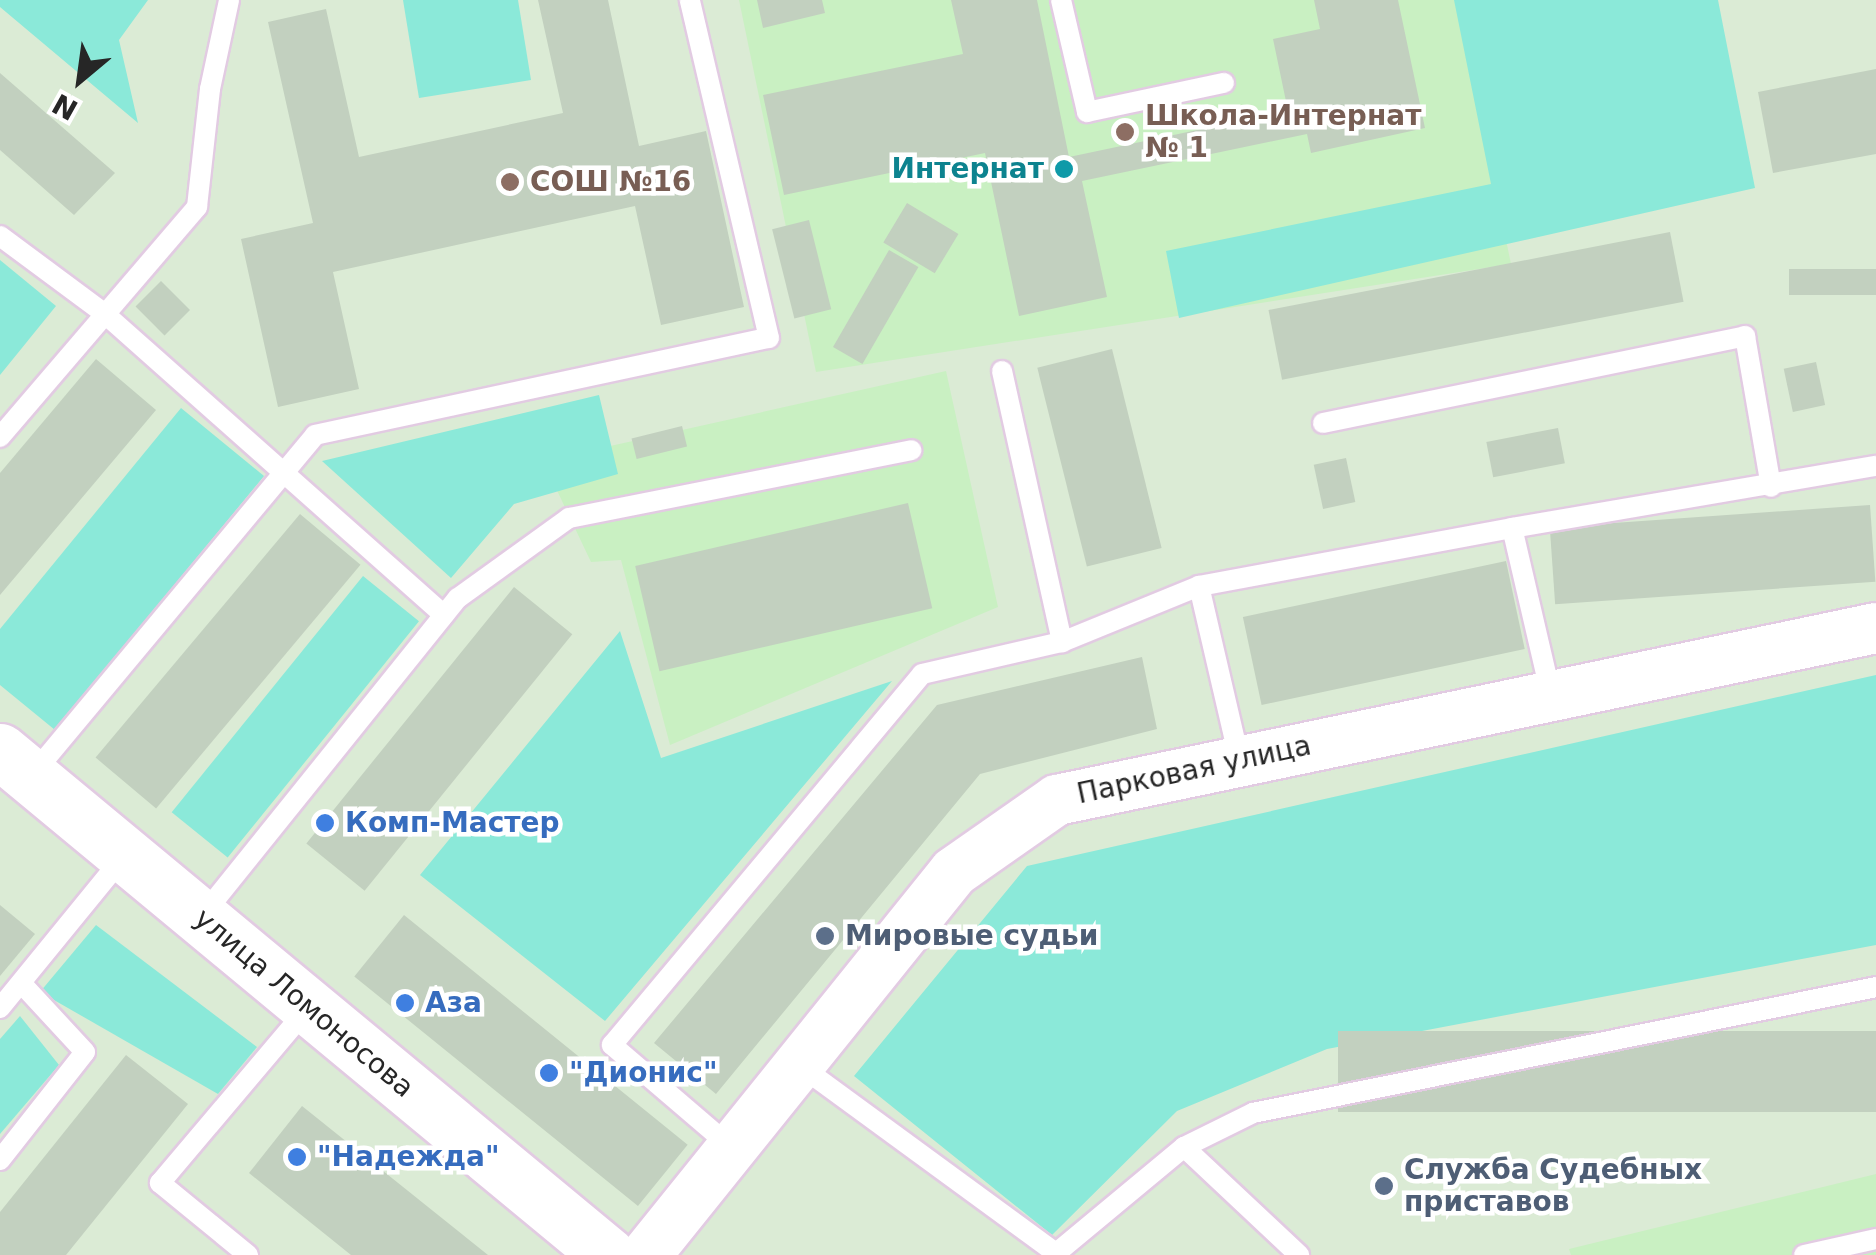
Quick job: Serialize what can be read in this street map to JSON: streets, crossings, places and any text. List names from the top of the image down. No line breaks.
{"streets":{"main road":["улица Ломоносова"],"street":["Парковая улица"]},"places":["Школа-Интернат № 1","Интернат","СОШ №16","Комп-Мастер","Мировые судьи","Аза","\"Дионис\"","\"Надежда\"","Служба Судебных приставов"],"north":"bottom left"}
